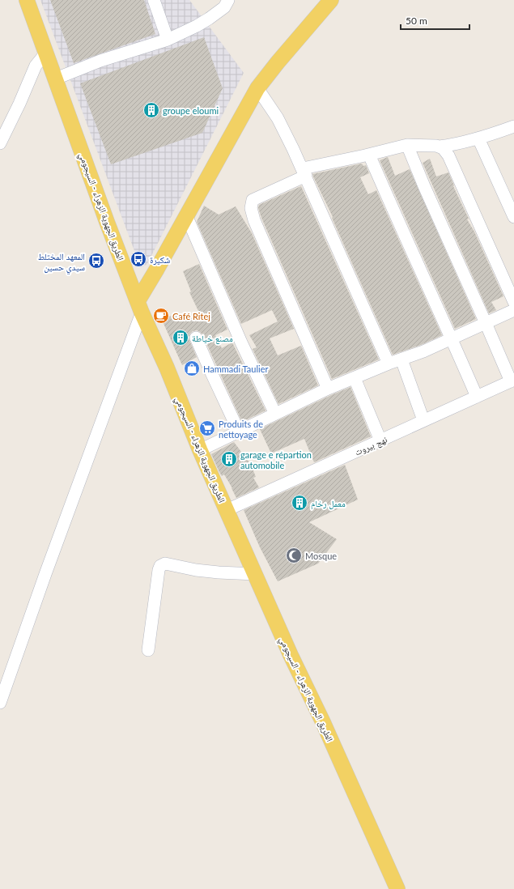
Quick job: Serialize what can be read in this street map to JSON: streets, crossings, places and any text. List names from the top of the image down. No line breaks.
{"streets":{"main road":["الطريق الجهوية الزهراء - السيجومي"],"street":["نهج بيروت"]},"crossings":[["الطريق الجهوية الزهراء - السيجومي","نهج بيروت"]],"places":{"building":["groupe eloumi","مصنع خياطة","garage e répartion automobile","معمل رخام"],"bus stop":["شكيرة","المعهد المختلط سيدي حسين"],"cafe":["Café Ritej"],"shop":["Hammadi Taulier"],"supermarket":["Produits de nettoyage"],"mosque":["Mosque"]},"scale_bar":"50 m"}
